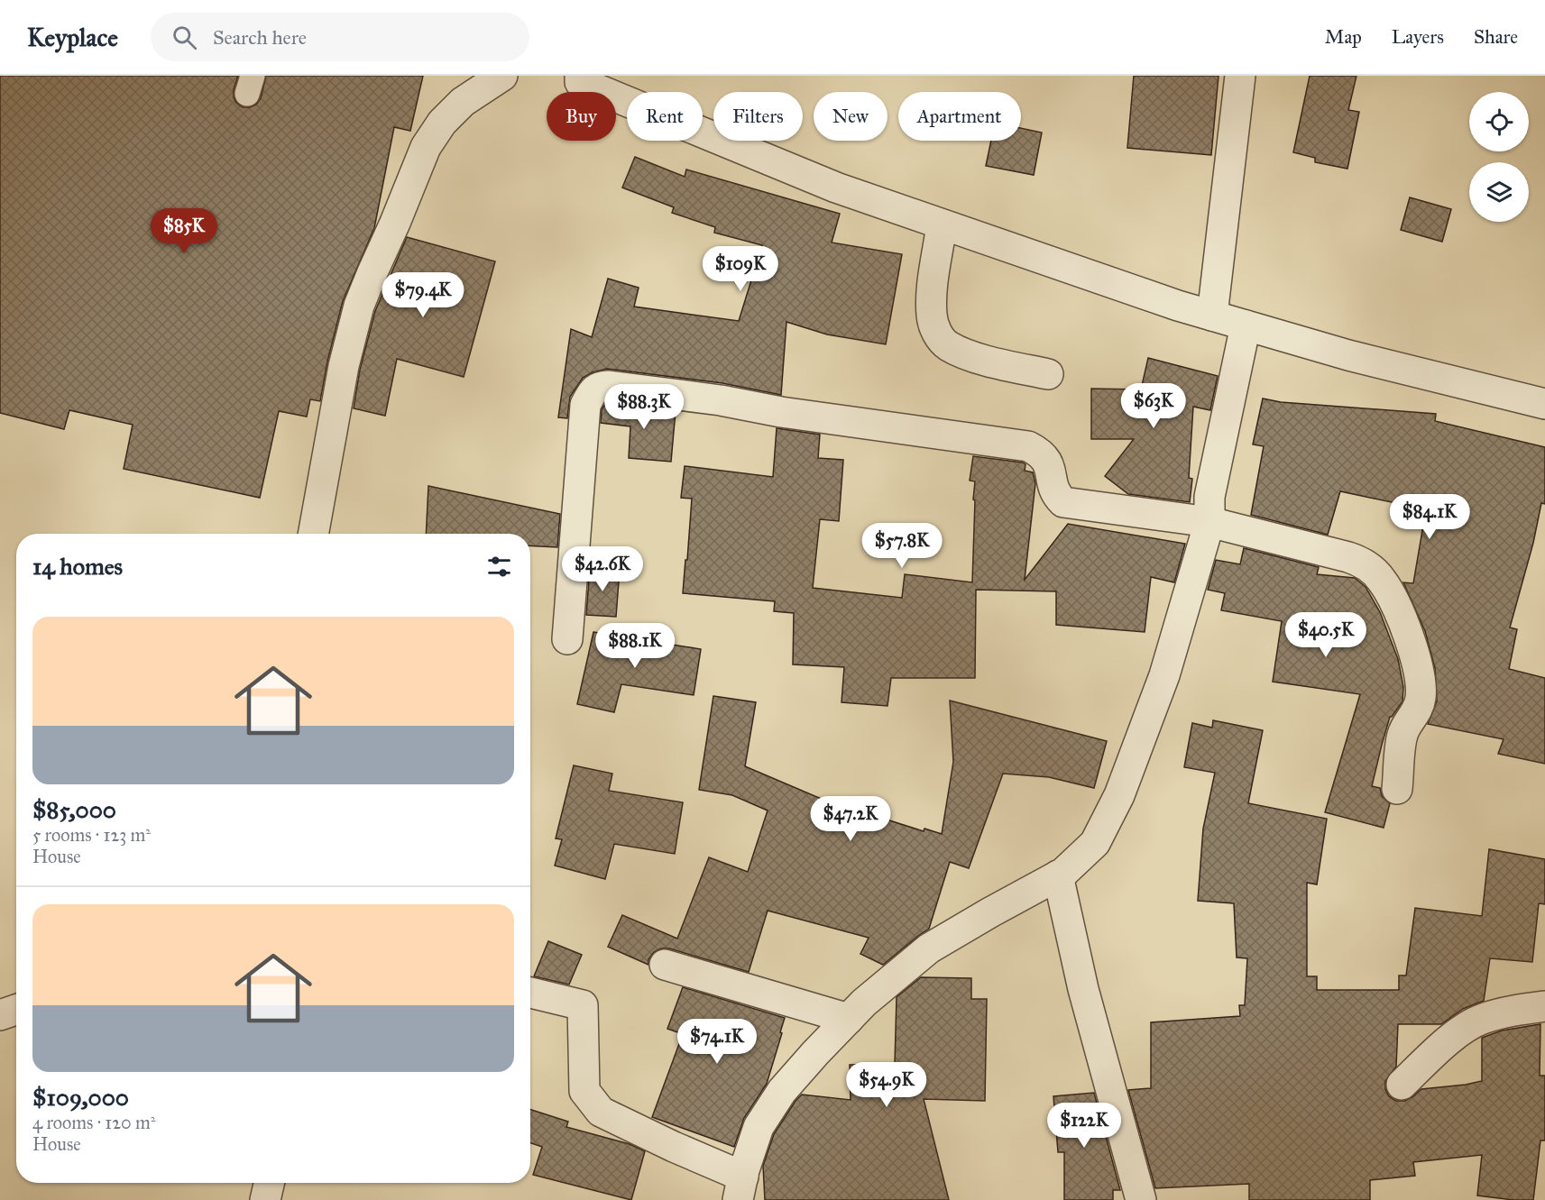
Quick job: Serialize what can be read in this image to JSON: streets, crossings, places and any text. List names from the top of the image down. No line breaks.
{"page":{"header":"Keyplace","search":"Search here","nav":["Map","Layers","Share"],"chip":["Buy","Rent","Filters","New","Apartment"],"price":["$85K","$109K","$79.4K","$63K","$88.3K","$84.1K","$57.8K","$42.6K","$40.5K","$88.1K","$47.2K","$74.1K","$54.9K","$122K"],"heading":"14 homes","list":[{"name":"$85,000","note":"5 rooms · 123 m² · House"},{"name":"$109,000","note":"4 rooms · 120 m² · House"}]}}
